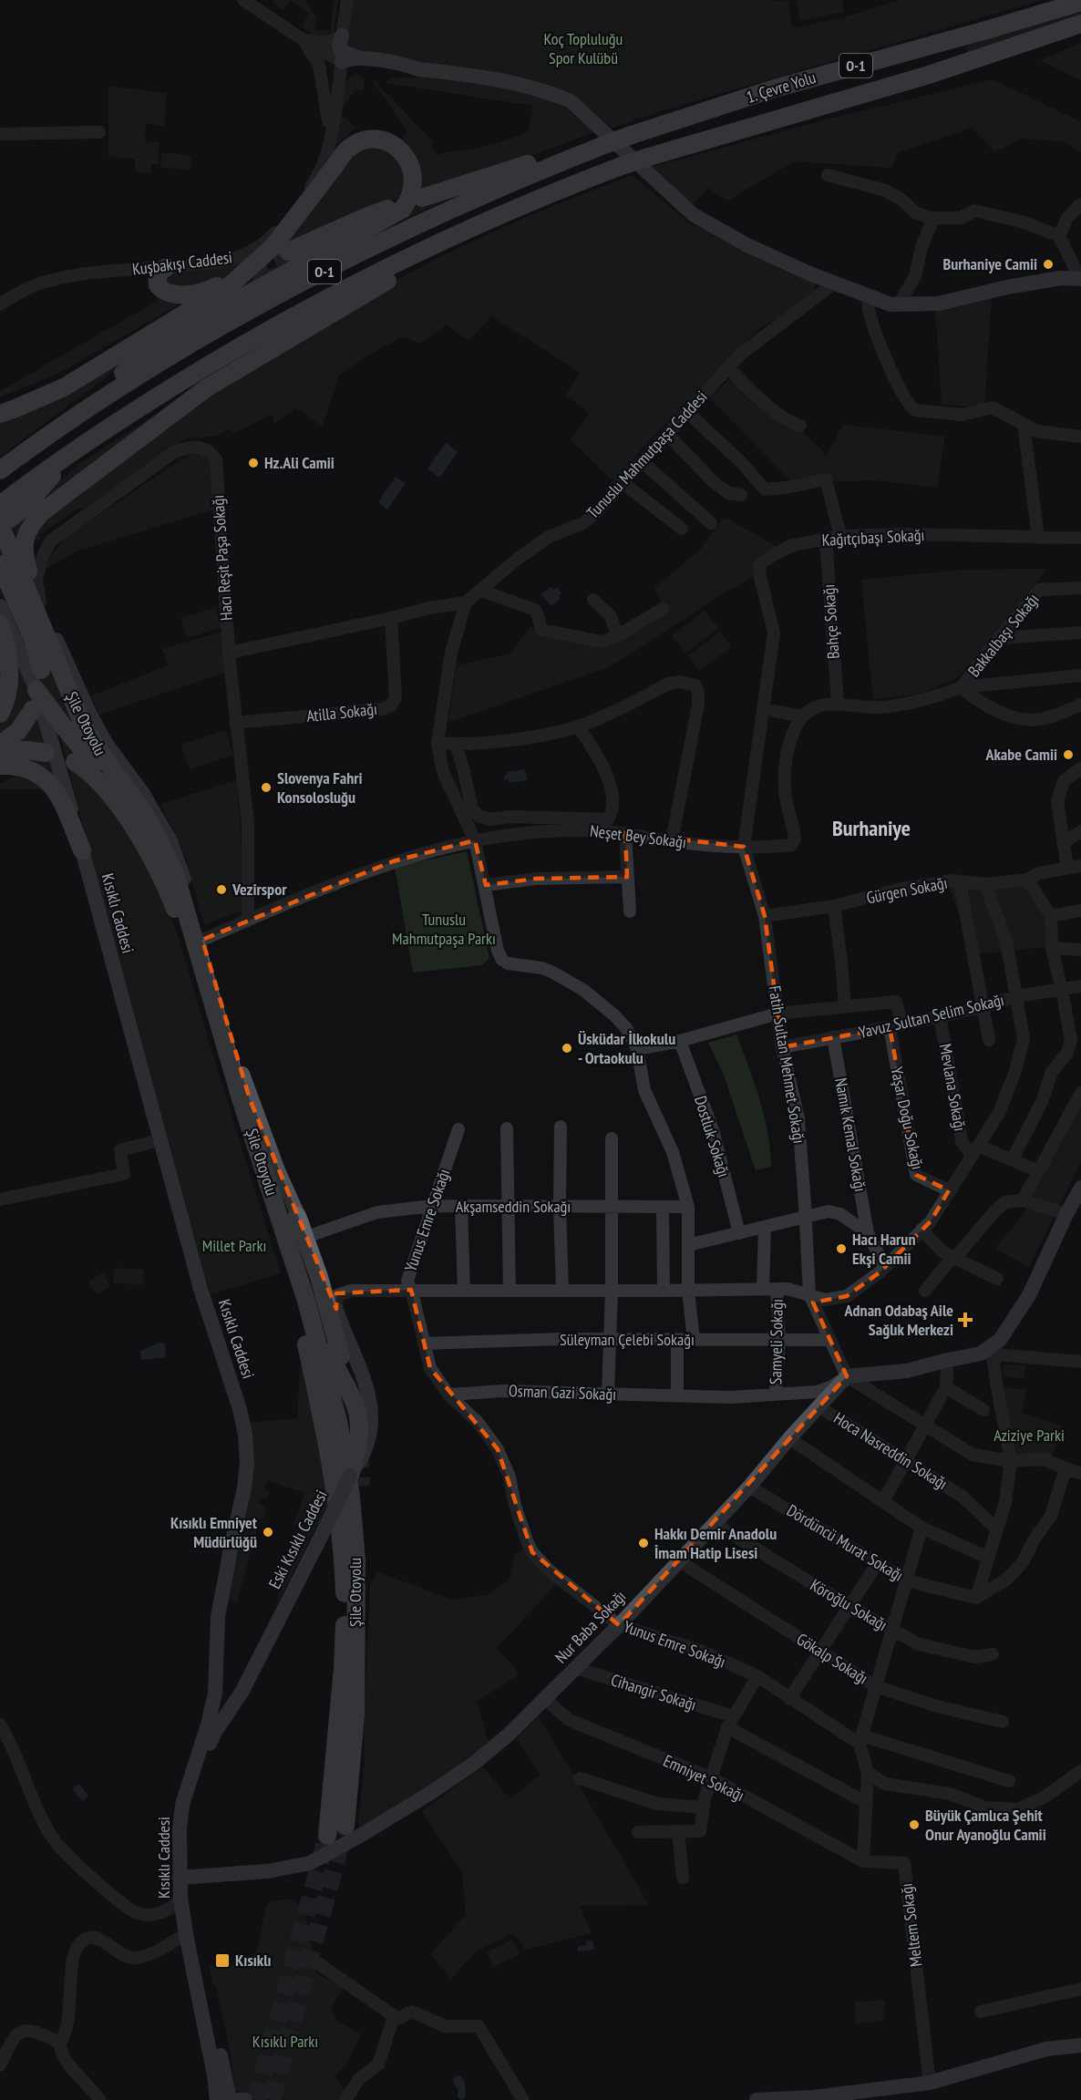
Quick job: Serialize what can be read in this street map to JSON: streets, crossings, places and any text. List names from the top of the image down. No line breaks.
{"streets":{"highway":["O-1","1. Çevre Yolu","Şile Otoyolu"],"main road":["Kısıklı Caddesi","Eski Kısıklı Caddesi","Nur Baba Sokağı"],"street":["Kuşbakışı Caddesi","Tunuslu Mahmutpaşa Caddesi","Kağıtçıbaşı Sokağı","Hacı Reşit Paşa Sokağı","Bahçe Sokağı","Bakkalbaşı Sokağı","Atilla Sokağı","Neşet Bey Sokağı","Gürgen Sokağı","Yavuz Sultan Selim Sokağı","Fatih Sultan Mehmet Sokağı","Mevlana Sokağı","Yaşar Doğu Sokağı","Namık Kemal Sokağı","Dostluk Sokağı","Akşamseddin Sokağı","Yunus Emre Sokağı","Süleyman Çelebi Sokağı","Samyeli Sokağı","Osman Gazi Sokağı","Hoca Nasreddin Sokağı","Dördüncü Murat Sokağı","Köroğlu Sokağı","Gökalp Sokağı","Cihangir Sokağı","Emniyet Sokağı","Meltem Sokağı"]},"crossings":[["O-1","1. Çevre Yolu"],["Kağıtçıbaşı Sokağı","Bahçe Sokağı"],["Kağıtçıbaşı Sokağı","Neşet Bey Sokağı"],["Kağıtçıbaşı Sokağı","Fatih Sultan Mehmet Sokağı"],["Hacı Reşit Paşa Sokağı","Atilla Sokağı"],["Hacı Reşit Paşa Sokağı","Neşet Bey Sokağı"],["Hacı Reşit Paşa Sokağı","Eski Kısıklı Caddesi"],["Şile Otoyolu","Kısıklı Caddesi"],["Şile Otoyolu","Eski Kısıklı Caddesi"],["Neşet Bey Sokağı","Fatih Sultan Mehmet Sokağı"],["Neşet Bey Sokağı","Eski Kısıklı Caddesi"],["Gürgen Sokağı","Fatih Sultan Mehmet Sokağı"],["Kısıklı Caddesi","Eski Kısıklı Caddesi"],["Kısıklı Caddesi","Nur Baba Sokağı"],["Yavuz Sultan Selim Sokağı","Fatih Sultan Mehmet Sokağı"],["Yavuz Sultan Selim Sokağı","Mevlana Sokağı"],["Yavuz Sultan Selim Sokağı","Yaşar Doğu Sokağı"],["Yavuz Sultan Selim Sokağı","Namık Kemal Sokağı"],["Fatih Sultan Mehmet Sokağı","Süleyman Çelebi Sokağı"],["Fatih Sultan Mehmet Sokağı","Osman Gazi Sokağı"],["Fatih Sultan Mehmet Sokağı","Nur Baba Sokağı"],["Akşamseddin Sokağı","Yunus Emre Sokağı"],["Akşamseddin Sokağı","Eski Kısıklı Caddesi"],["Yunus Emre Sokağı","Süleyman Çelebi Sokağı"],["Yunus Emre Sokağı","Osman Gazi Sokağı"],["Yunus Emre Sokağı","Nur Baba Sokağı"],["Süleyman Çelebi Sokağı","Samyeli Sokağı"],["Samyeli Sokağı","Osman Gazi Sokağı"],["Osman Gazi Sokağı","Nur Baba Sokağı"],["Hoca Nasreddin Sokağı","Nur Baba Sokağı"],["Eski Kısıklı Caddesi","Nur Baba Sokağı"],["Dördüncü Murat Sokağı","Nur Baba Sokağı"],["Köroğlu Sokağı","Nur Baba Sokağı"],["Nur Baba Sokağı","Gökalp Sokağı"],["Nur Baba Sokağı","Cihangir Sokağı"],["Nur Baba Sokağı","Emniyet Sokağı"],["Emniyet Sokağı","Meltem Sokağı"]],"districts":["Burhaniye"],"parks":["Koç Topluluğu Spor Kulübü","Tunuslu Mahmutpaşa Parkı","Millet Parkı","Aziziye Parki","Kısıklı Parkı"],"places":{"other":["Burhaniye Camii","Hz.Ali Camii","Akabe Camii","Slovenya Fahri Konsolosluğu","Vezirspor","Üsküdar İlkokulu - Ortaokulu","Hacı Harun Ekşi Camii","Kısıklı Emniyet Müdürlüğü","Hakkı Demir Anadolu İmam Hatip Lisesi","Büyük Çamlıca Şehit Onur Ayanoğlu Camii"],"health":["Adnan Odabaş Aile Sağlık Merkezi"],"transit":["Kısıklı"]}}
